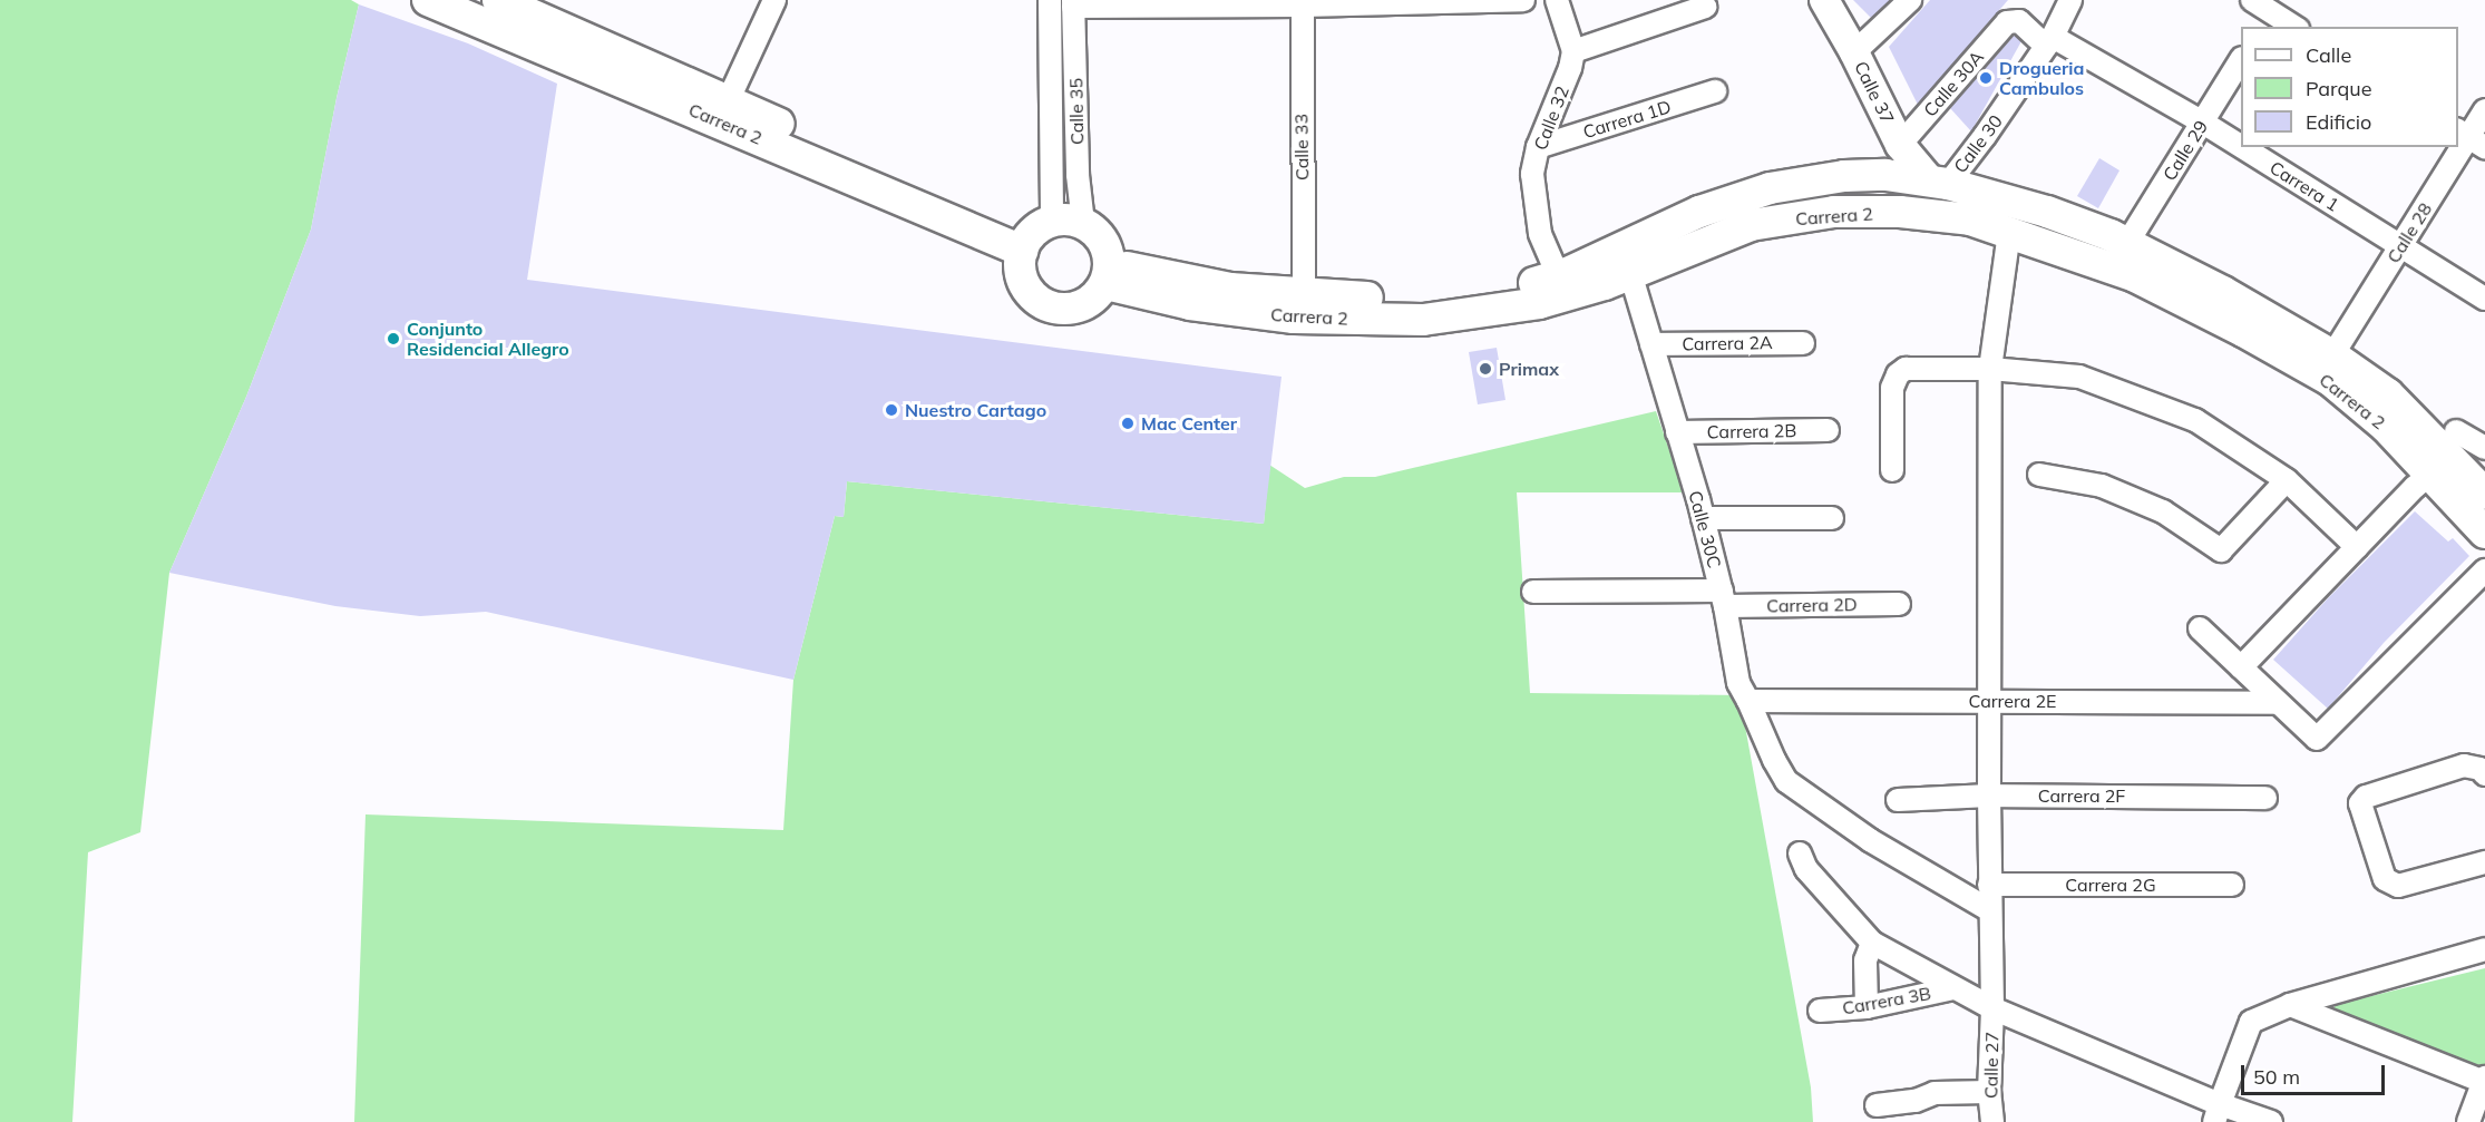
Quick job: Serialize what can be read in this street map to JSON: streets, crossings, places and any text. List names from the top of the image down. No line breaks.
{"streets":{"main road":["Carrera 2"],"street":["Calle 30A","Calle 37","Calle 35","Calle 32","Carrera 1D","Calle 30","Calle 33","Calle 29","Carrera 1","Calle 28","Carrera 2A","Carrera 2B","Calle 30C","Carrera 2D","Carrera 2E","Carrera 2F","Carrera 2G","Carrera 3B","Calle 27"]},"crossings":[["Calle 30A","Calle 37"],["Calle 30A","Carrera 1"],["Calle 37","Carrera 2"],["Calle 37","Calle 30"],["Calle 35","Carrera 2"],["Calle 32","Carrera 1D"],["Calle 32","Carrera 2"],["Carrera 2","Calle 30"],["Carrera 2","Calle 33"],["Carrera 2","Calle 29"],["Carrera 2","Calle 28"],["Carrera 2","Calle 30C"],["Carrera 2","Calle 27"],["Calle 30","Carrera 1"],["Calle 29","Carrera 1"],["Carrera 1","Calle 28"],["Carrera 2A","Calle 30C"],["Carrera 2B","Calle 30C"],["Calle 30C","Carrera 2D"],["Calle 30C","Carrera 2E"],["Calle 30C","Calle 27"],["Carrera 2E","Calle 27"],["Carrera 2F","Calle 27"],["Carrera 2G","Calle 27"]],"places":["Drogueria Cambulos","Conjunto Residencial Allegro","Primax","Nuestro Cartago","Mac Center"],"legend":["Calle","Parque","Edificio"],"scale_bar":"50 m"}
